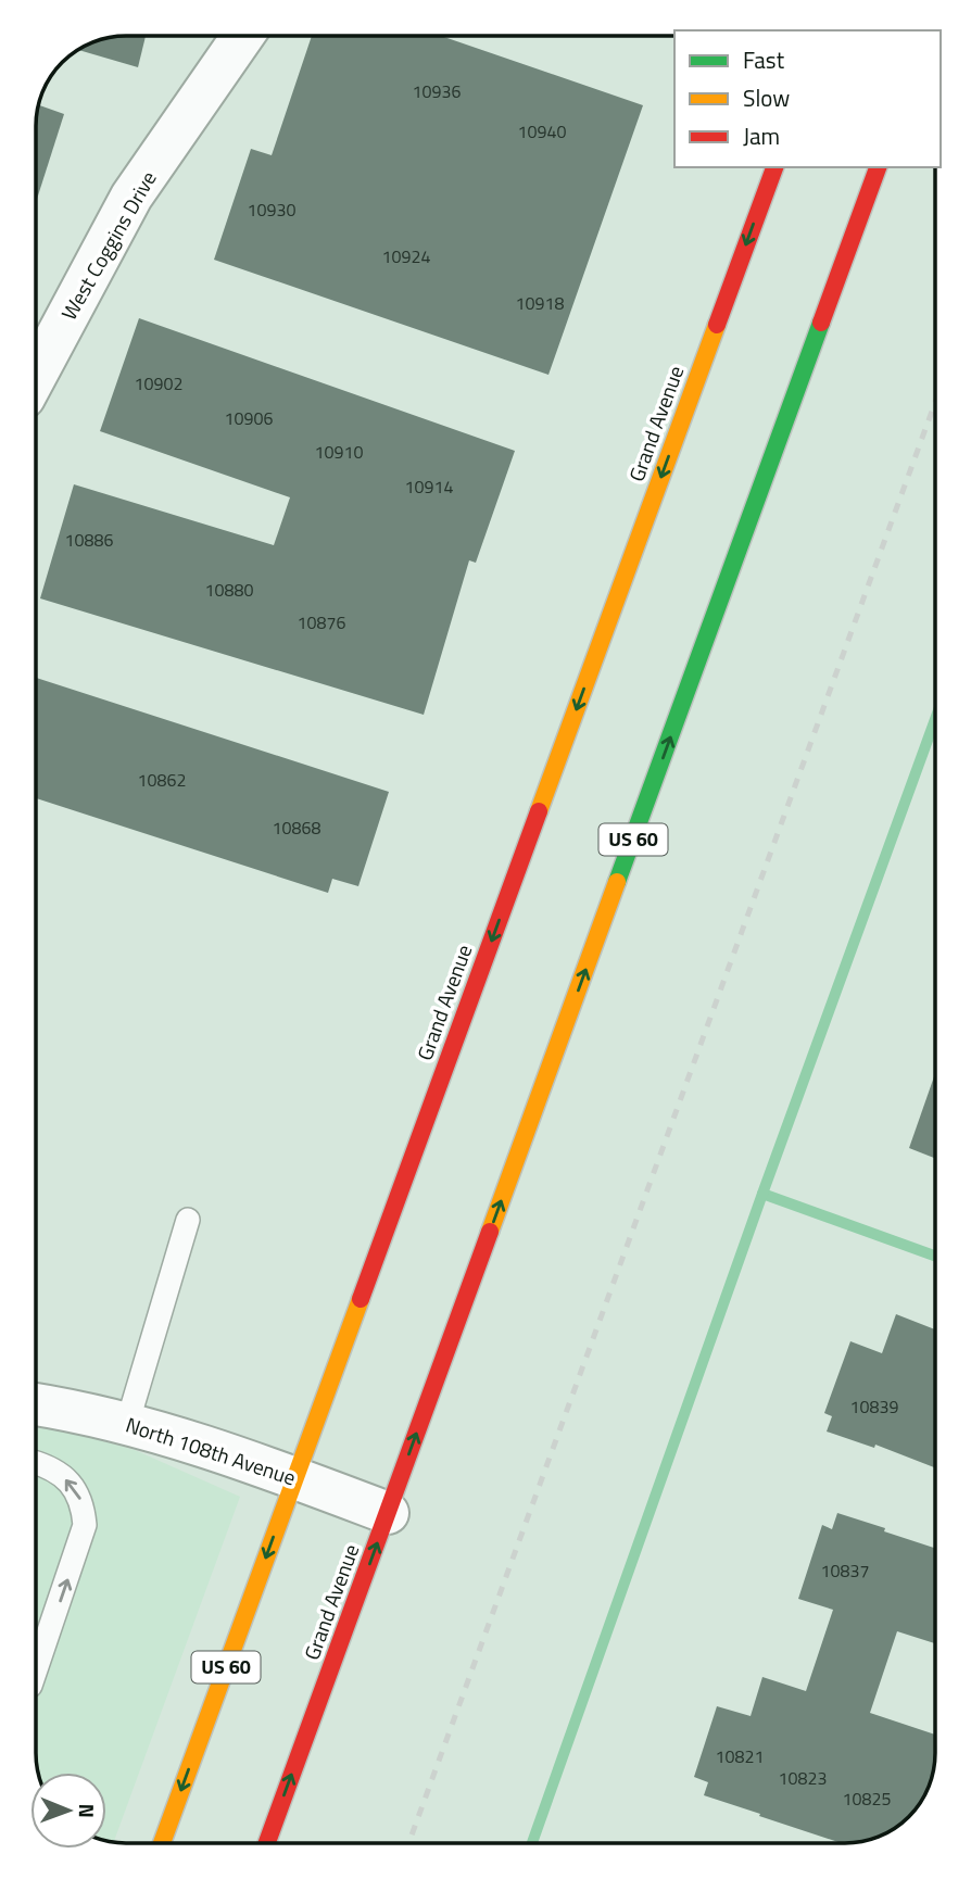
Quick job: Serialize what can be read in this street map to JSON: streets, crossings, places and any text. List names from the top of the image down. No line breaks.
{"streets":{"highway":["Grand Avenue","US 60"],"street":["West Coggins Drive","North 108th Avenue"]},"crossings":[["Grand Avenue","North 108th Avenue"]],"house_numbers":["10936","10940","10930","10924","10918","10902","10906","10910","10914","10886","10880","10876","10862","10868","10839","10837","10821","10823","10825"],"legend":["Fast","Slow","Jam"],"north":"right"}
